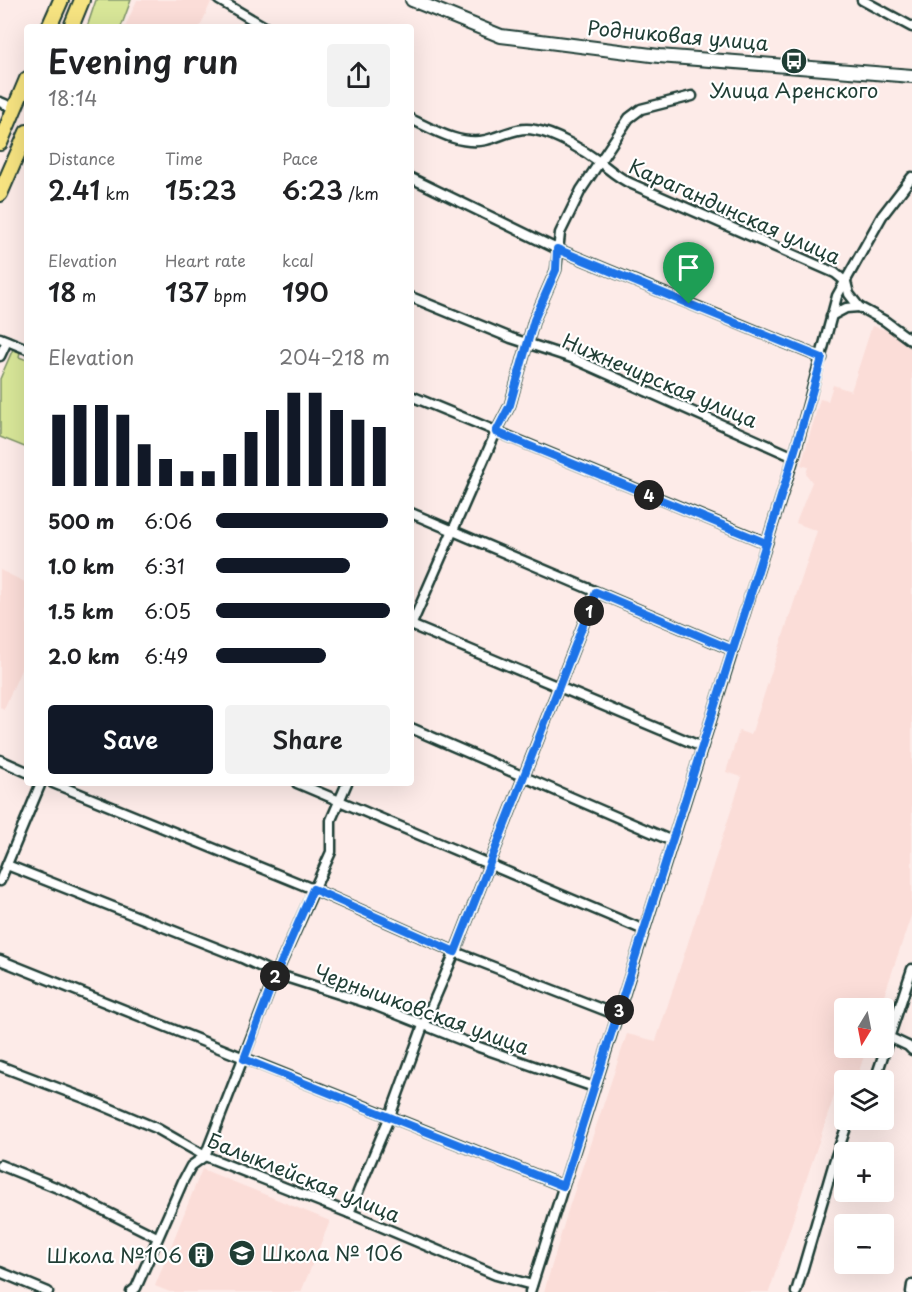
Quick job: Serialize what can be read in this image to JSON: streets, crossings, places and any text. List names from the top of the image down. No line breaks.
{"streets":{"main road":["Родниковая улица"],"street":["Карагандинская улица","Нижнечирская улица","Чернышковская улица","Балыклейская улица"]},"places":{"bus stop":["Улица Аренского"],"school or university":["Школа № 106"],"building":["Школа №106"]},"north":"bottom","page":{"heading":["Evening run","18:14"],"stats":[["Distance","2.41 km"],["Time","15:23"],["Pace","6:23 /km"],["Elevation","18 m"],["Heart rate","137 bpm"],["kcal","190"]],"chart":["Elevation","204–218 m"],"pins":["4","1","2","3"],"list":[{"name":"500 m","note":"6:06"},{"name":"1.0 km","note":"6:31"},{"name":"1.5 km","note":"6:05"},{"name":"2.0 km","note":"6:49"}],"buttons":["Save","Share"],"map_buttons":["+","−"]}}
